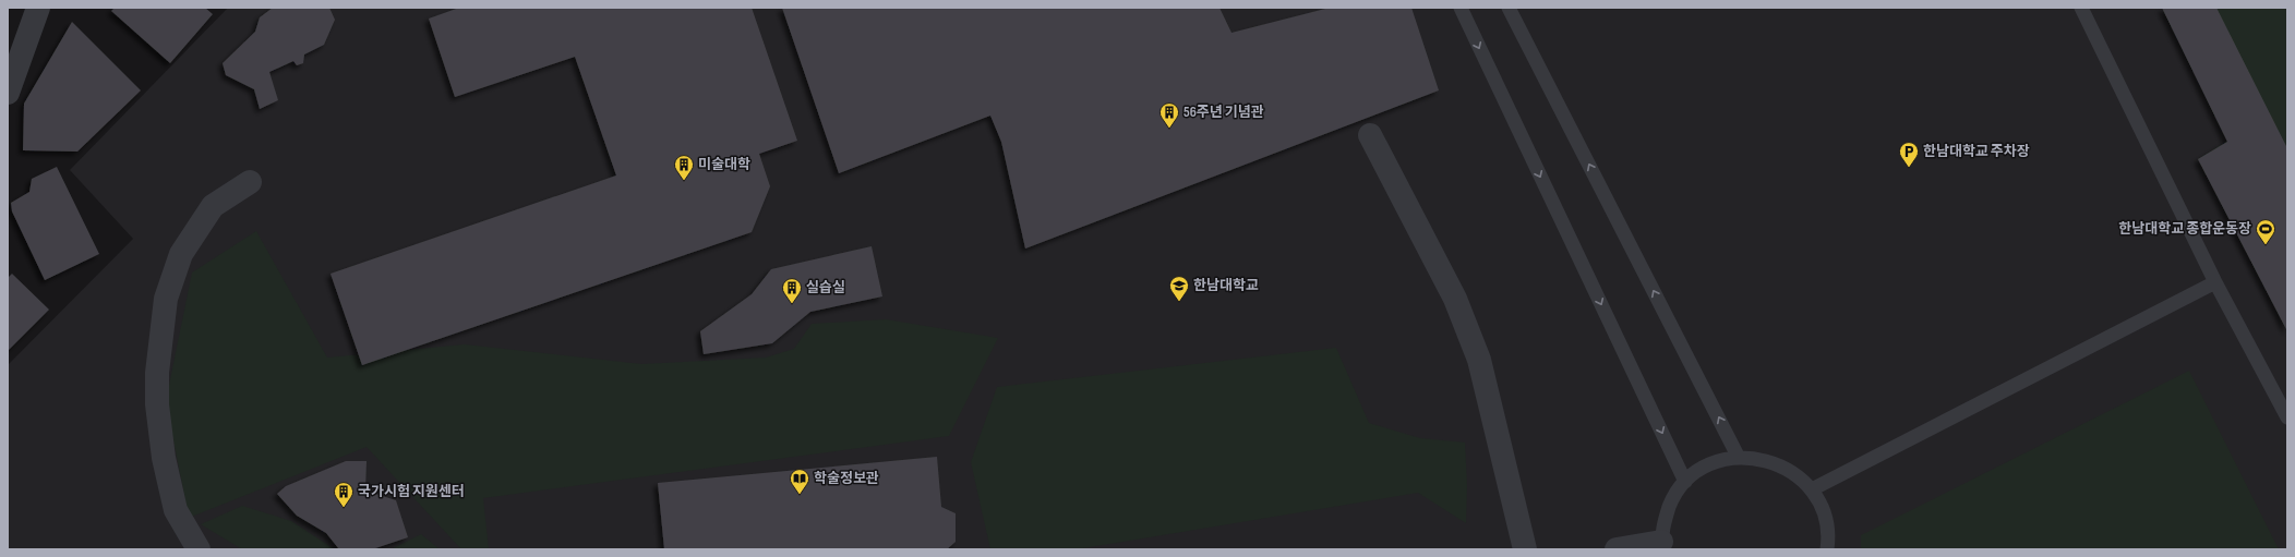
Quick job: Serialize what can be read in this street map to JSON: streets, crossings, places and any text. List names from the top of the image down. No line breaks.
{"places":{"building":["56주년 기념관","미술대학","실습실","국가시험 지원센터"],"parking":["한남대학교 주차장"],"sports":["한남대학교 종합운동장"],"school or university":["한남대학교"],"library":["학술정보관"]}}
